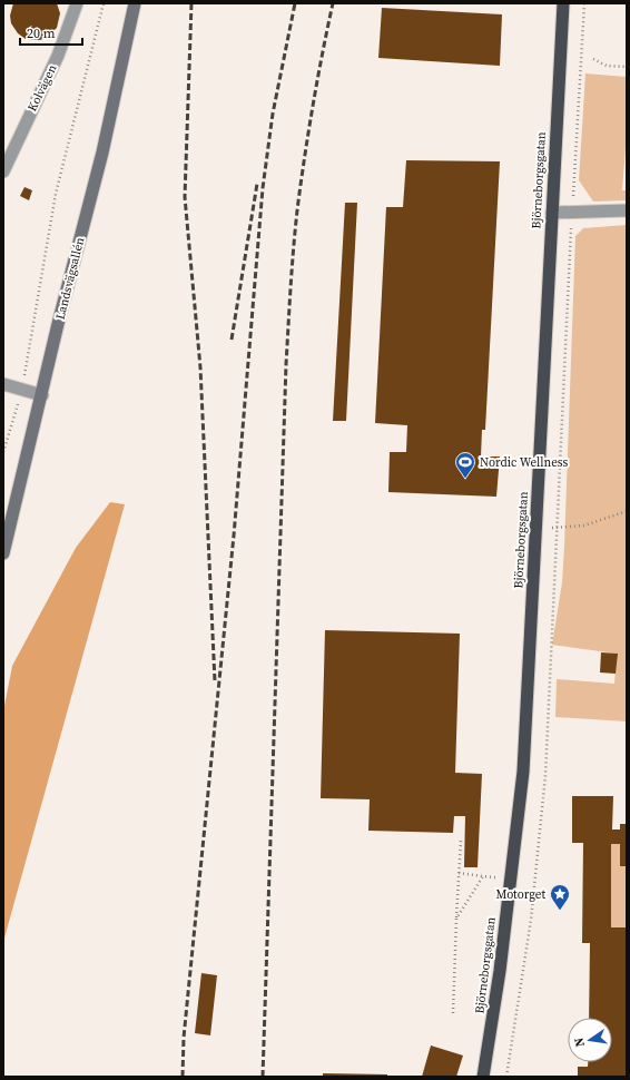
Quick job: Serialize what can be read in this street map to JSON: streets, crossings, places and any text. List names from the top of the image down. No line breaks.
{"streets":{"highway":["Björneborgsgatan"],"main road":["Landsvägsallén"],"street":["Kolvägen"]},"places":{"sports":["Nordic Wellness"],"place":["Motorget"]},"scale_bar":"20 m","north":"left"}
